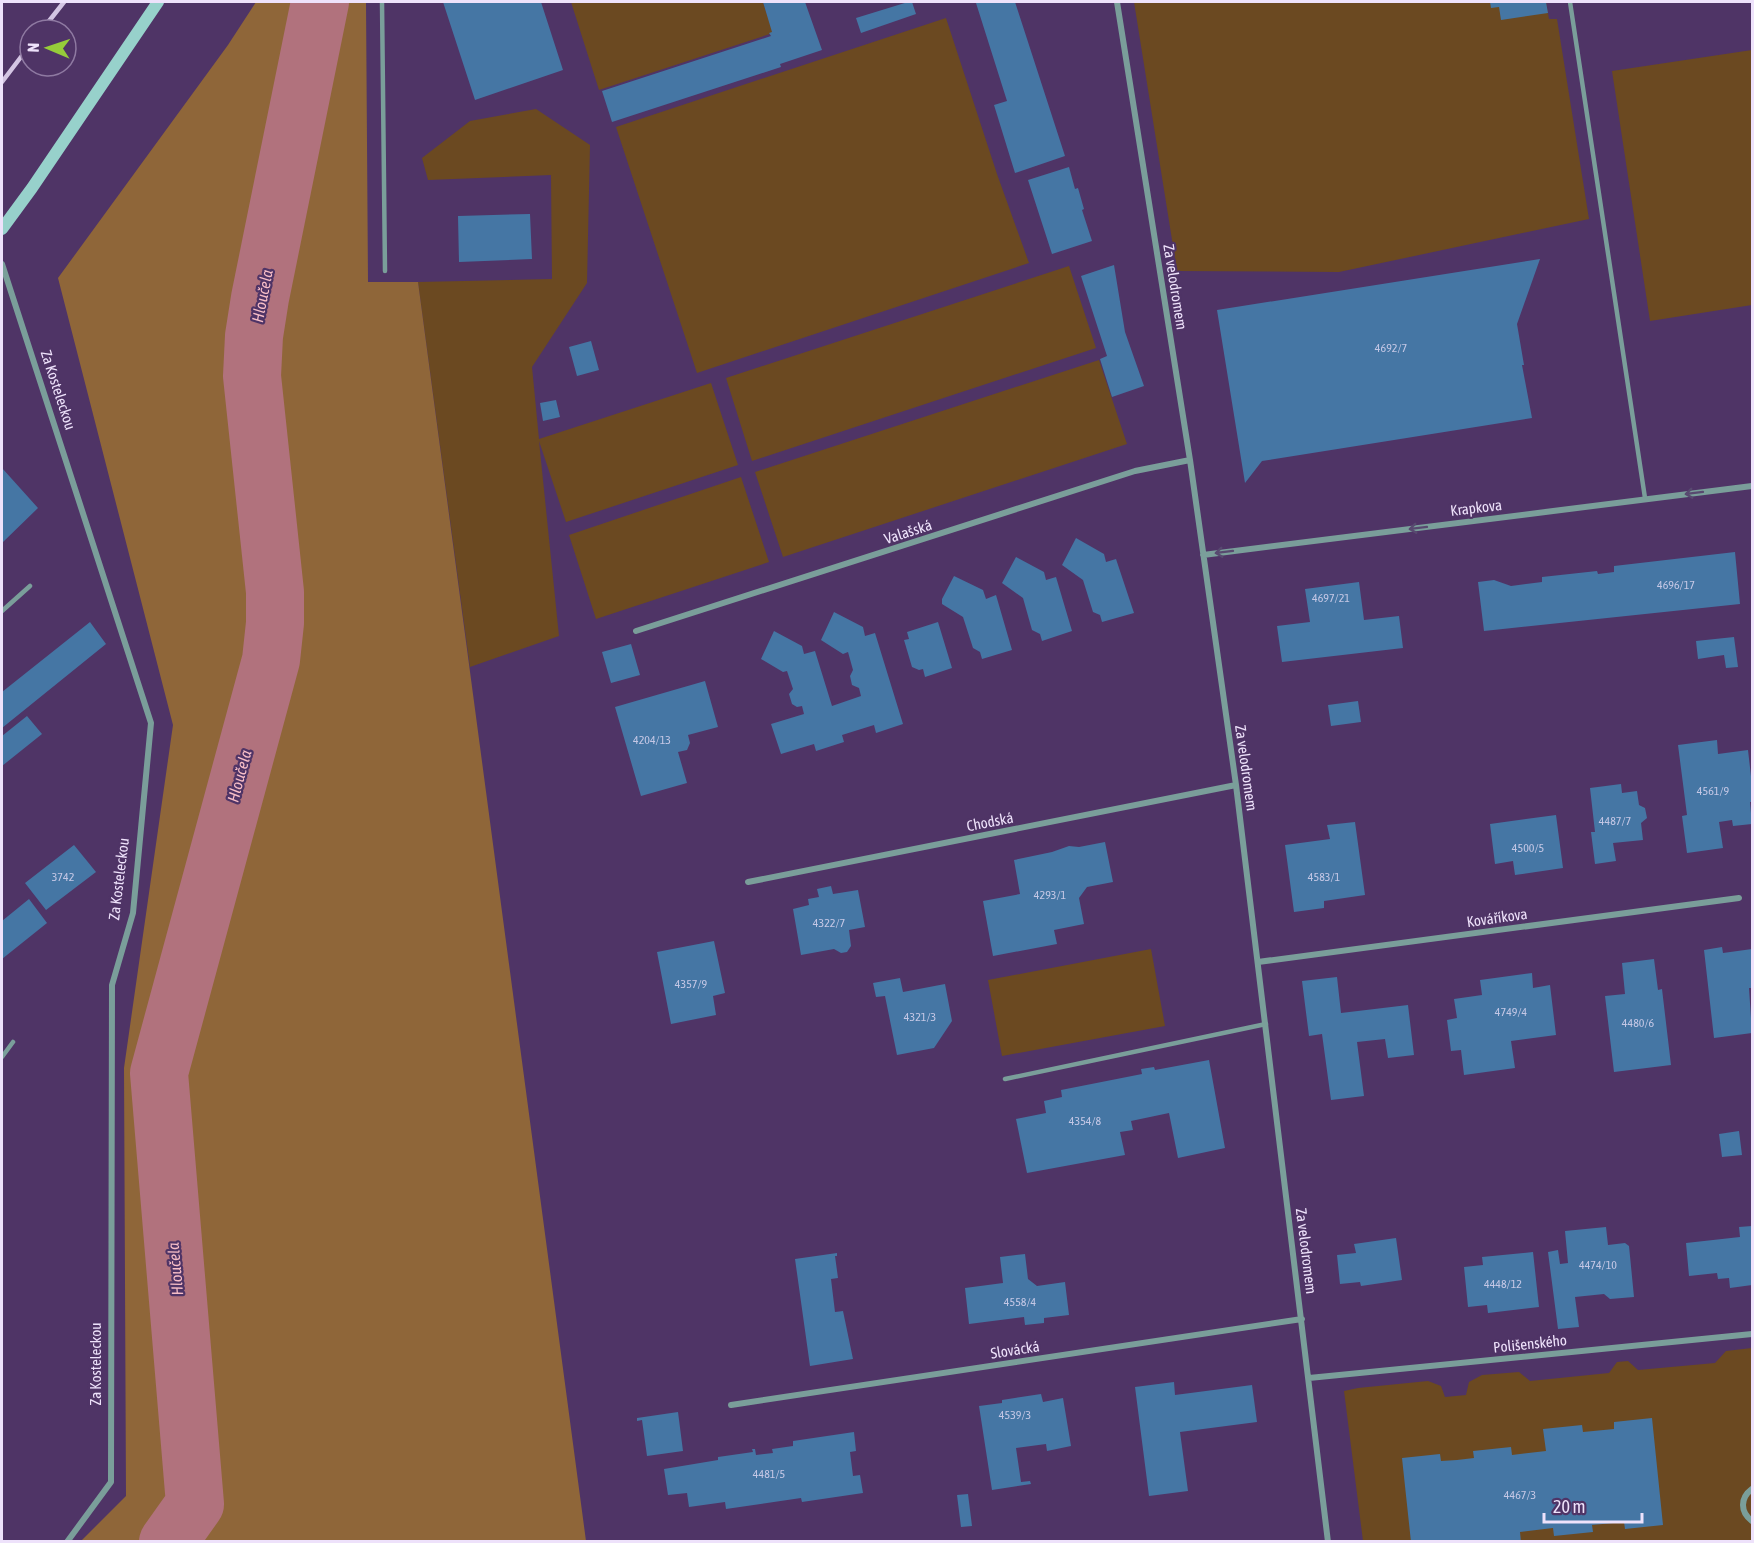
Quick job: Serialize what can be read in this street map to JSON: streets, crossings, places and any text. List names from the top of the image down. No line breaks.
{"streets":{"street":["Za velodromem","Za Kosteleckou","Krapkova","Valašská","Chodská","Kováříkova","Polišenského","Slovácká"]},"crossings":[["Za velodromem","Krapkova"],["Za velodromem","Valašská"],["Za velodromem","Chodská"],["Za velodromem","Kováříkova"],["Za velodromem","Polišenského"],["Za velodromem","Slovácká"]],"one_way":["Krapkova"],"water":["Hloučela"],"house_numbers":["4692/7","4696/17","4697/21","4204/13","4561/9","4487/7","4500/5","3742","4583/1","4293/1","4322/7","4357/9","4749/4","4321/3","4480/6","4354/8","4474/10","4448/12","4558/4","4539/3","4481/5","4467/3"],"scale_bar":"20 m","north":"left"}
